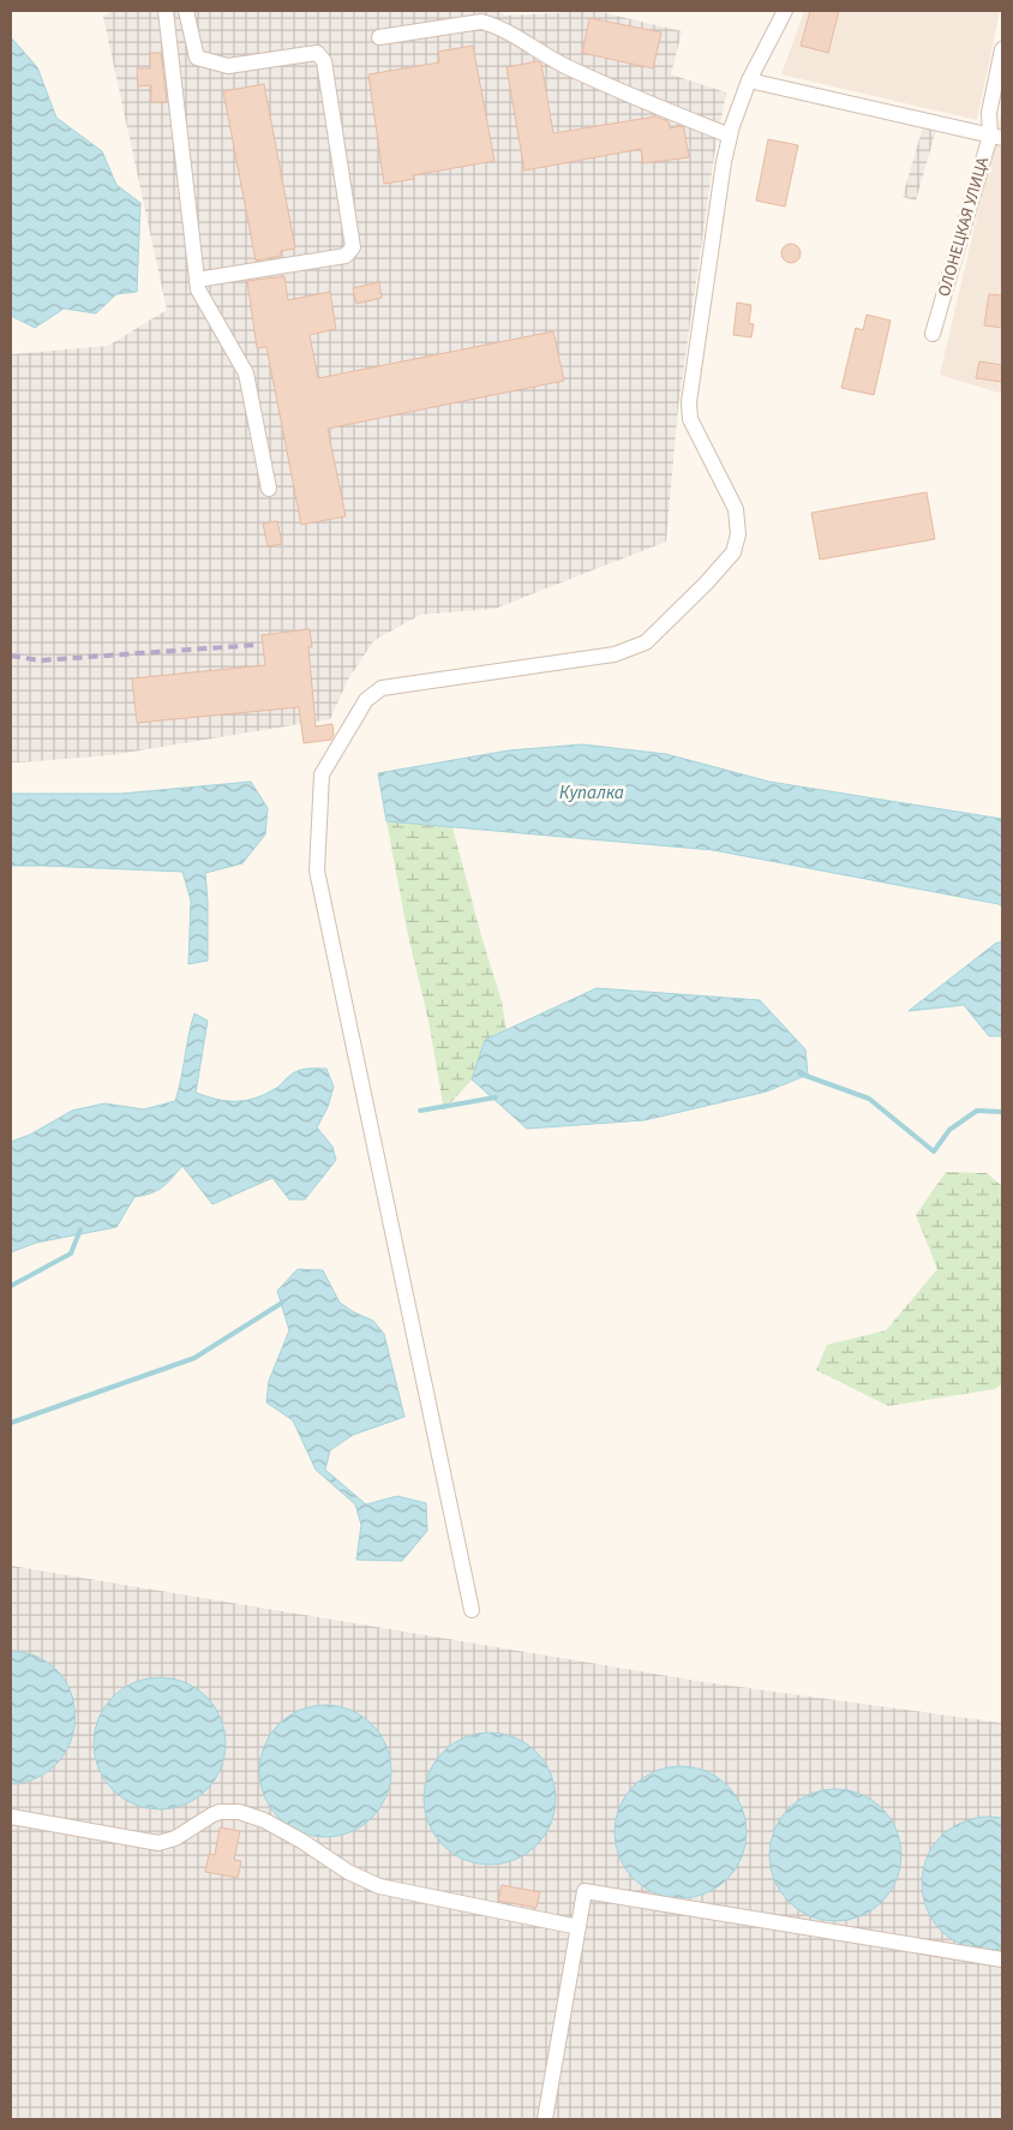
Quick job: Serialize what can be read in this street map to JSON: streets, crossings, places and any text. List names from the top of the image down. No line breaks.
{"streets":{"street":["ОЛОНЕЦКАЯ УЛИЦА"]},"water":["Купалка"]}
